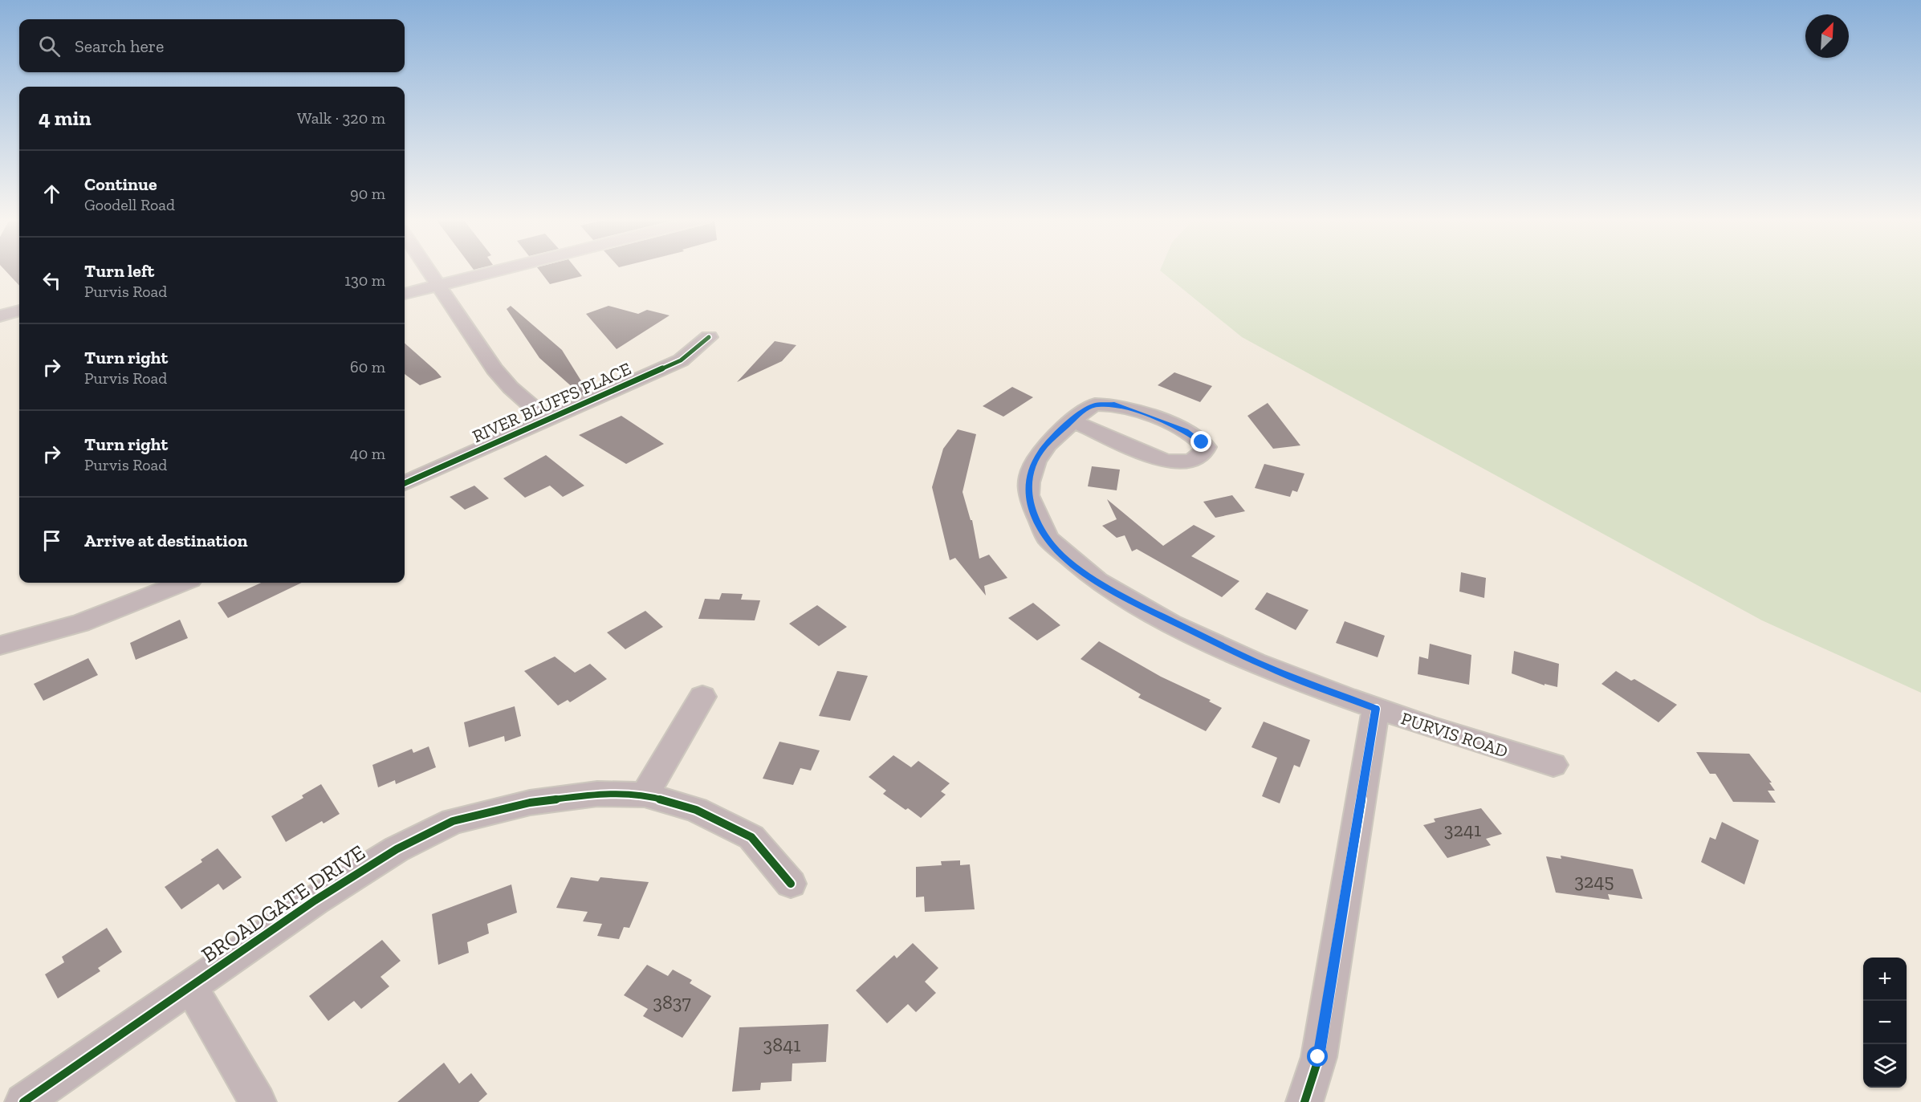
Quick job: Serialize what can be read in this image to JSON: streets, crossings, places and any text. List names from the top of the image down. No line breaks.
{"streets":{"street":["RIVER BLUFFS PLACE","PURVIS ROAD","BROADGATE DRIVE"]},"house_numbers":["3241","3245","3837","3841"],"north":"top right","page":{"search":"Search here","heading":["4 min","Walk · 320 m"],"list":[["Continue","Goodell Road","90 m"],["Turn left","Purvis Road","130 m"],["Turn right","Purvis Road","60 m"],["Turn right","Purvis Road","40 m"],"Arrive at destination"],"map_buttons":["+","−"]}}
